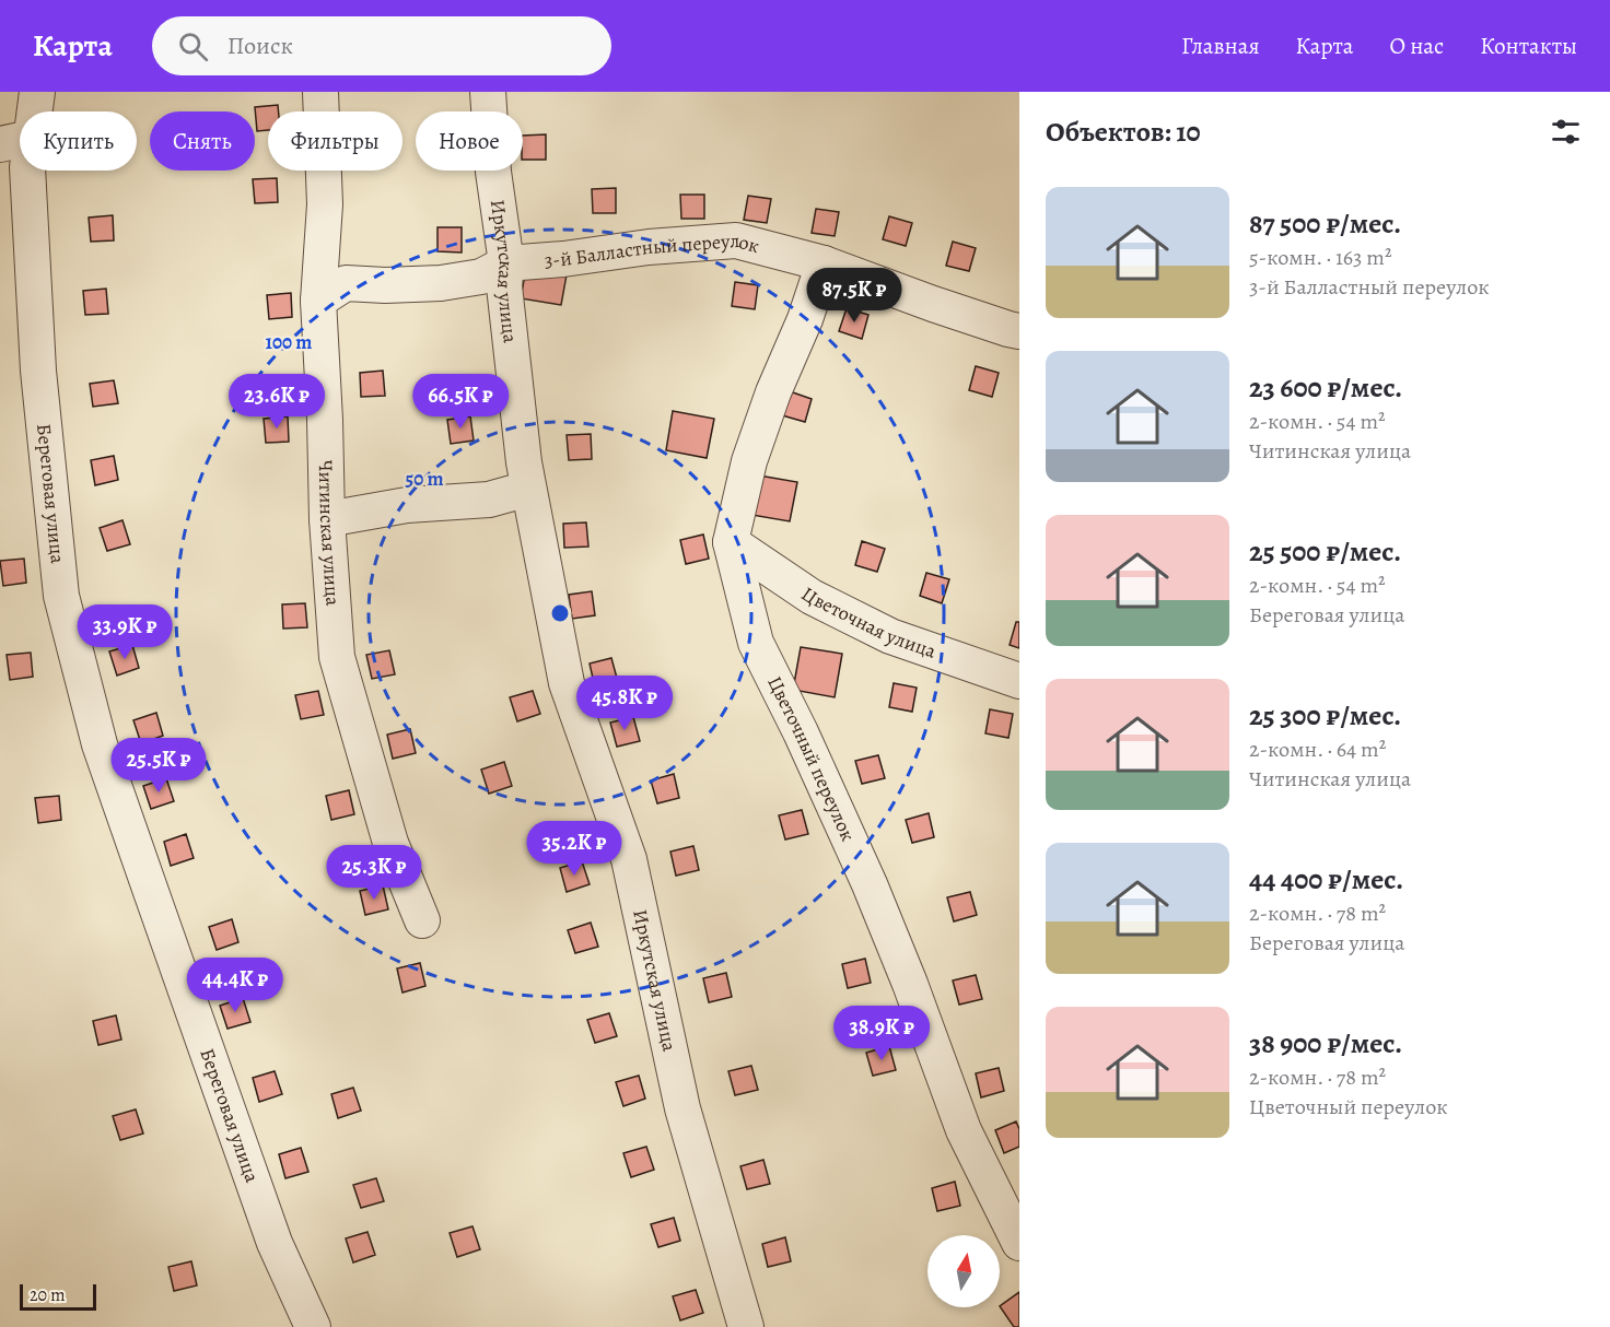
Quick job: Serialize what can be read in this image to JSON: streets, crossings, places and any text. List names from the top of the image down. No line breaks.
{"streets":{"street":["3-й Балластный переулок","Иркутская улица","Береговая улица","Читинская улица","Цветочная улица","Цветочный переулок"]},"crossings":[["3-й Балластный переулок","Иркутская улица"],["3-й Балластный переулок","Цветочный переулок"],["Цветочная улица","Цветочный переулок"]],"scale_bar":"20 m","north":"top","page":{"header":"Карта","search":"Поиск","nav":["Главная","Карта","О нас","Контакты"],"heading":"Объектов: 10","chip":["Купить","Снять","Фильтры","Новое"],"list":[{"name":"87 500 ₽/мес.","note":"5-комн. · 163 m² · 3-й Балластный переулок"},{"name":"23 600 ₽/мес.","note":"2-комн. · 54 m² · Читинская улица"},{"name":"25 500 ₽/мес.","note":"2-комн. · 54 m² · Береговая улица"},{"name":"25 300 ₽/мес.","note":"2-комн. · 64 m² · Читинская улица"},{"name":"44 400 ₽/мес.","note":"2-комн. · 78 m² · Береговая улица"},{"name":"38 900 ₽/мес.","note":"2-комн. · 78 m² · Цветочный переулок"}],"price":["87.5K ₽","23.6K ₽","66.5K ₽","33.9K ₽","45.8K ₽","25.5K ₽","35.2K ₽","25.3K ₽","44.4K ₽","38.9K ₽"],"scale":"20 m"},"rings":["100 m","50 m"]}
